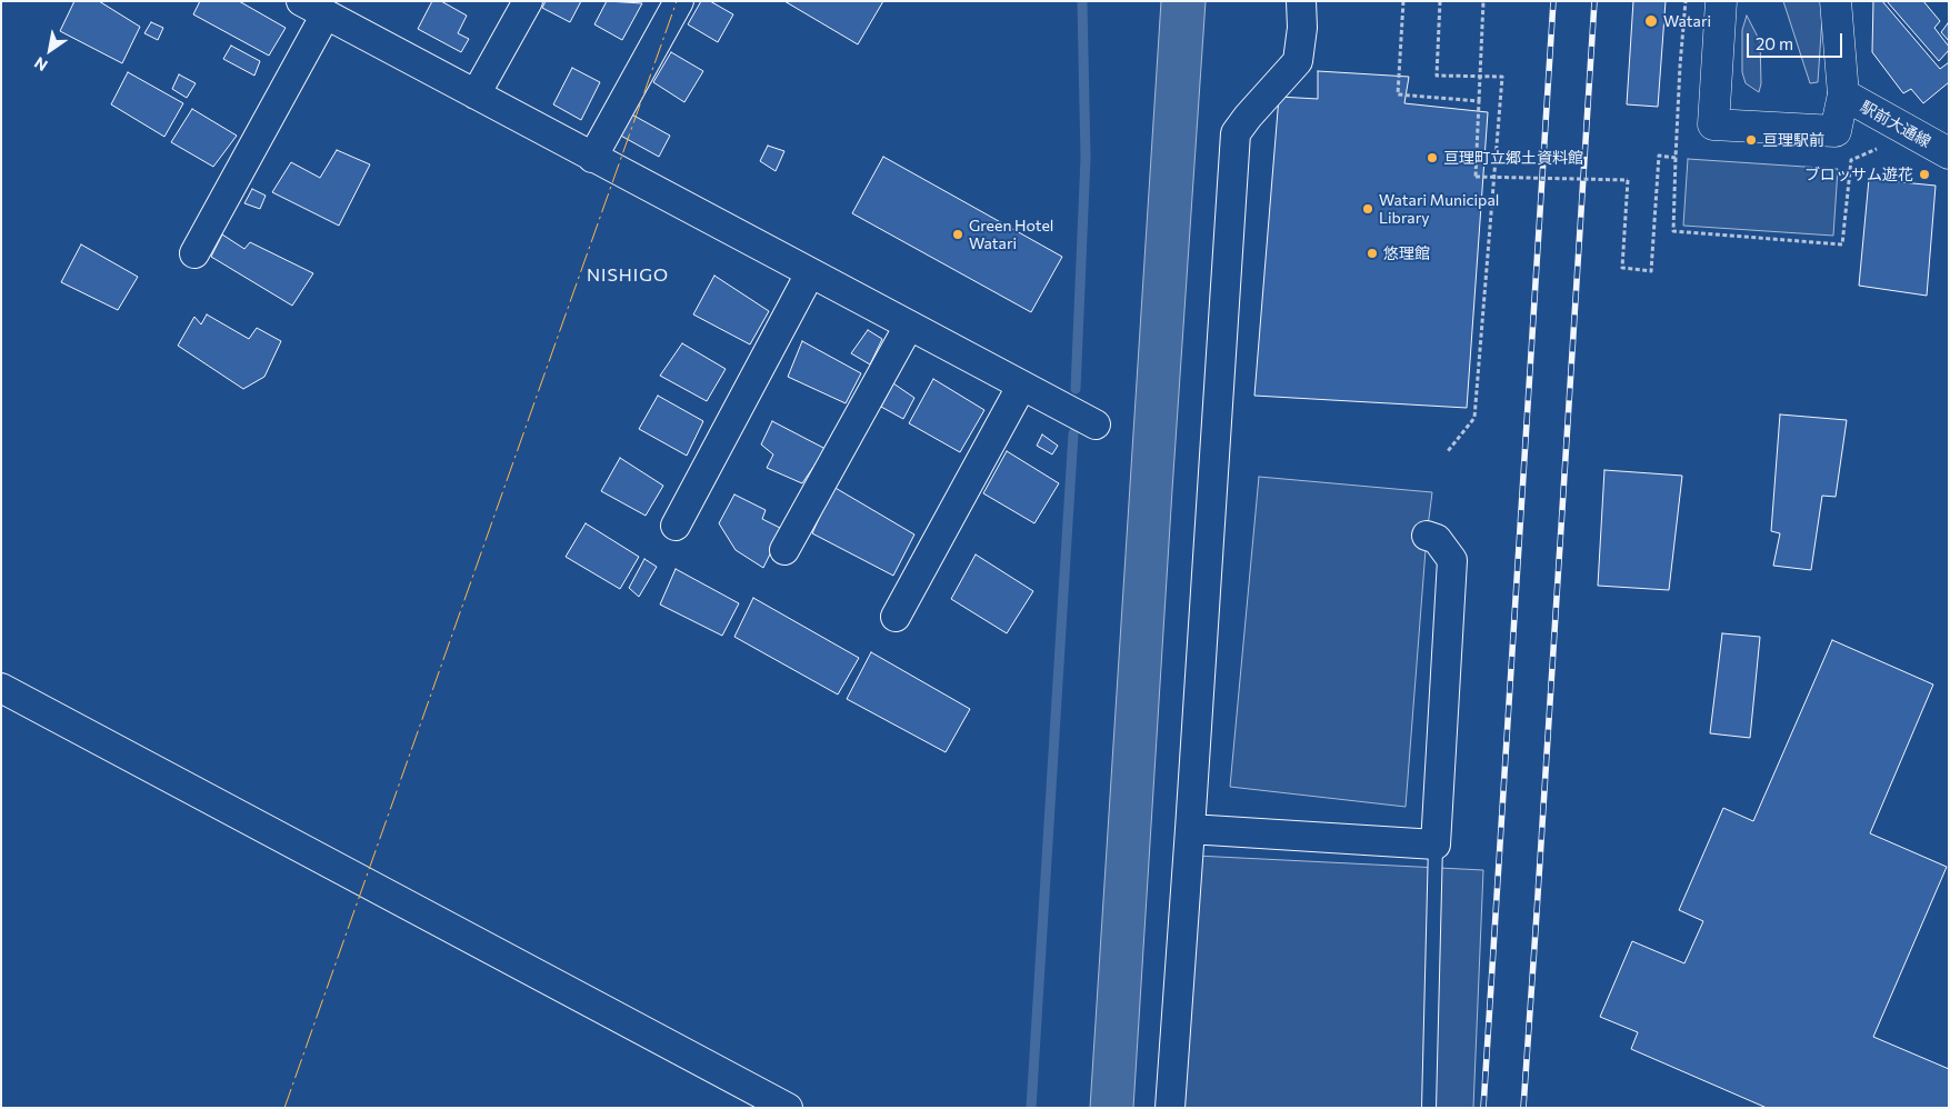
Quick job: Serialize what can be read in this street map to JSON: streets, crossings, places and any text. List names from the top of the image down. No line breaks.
{"streets":{"street":["駅前大通線"]},"districts":["NISHIGO"],"places":["Watari","亘理駅前","亘理町立郷土資料館","ブロッサム遊花","Watari Municipal Library","Green Hotel Watari","悠理館"],"scale_bar":"20 m","north":"bottom left"}
